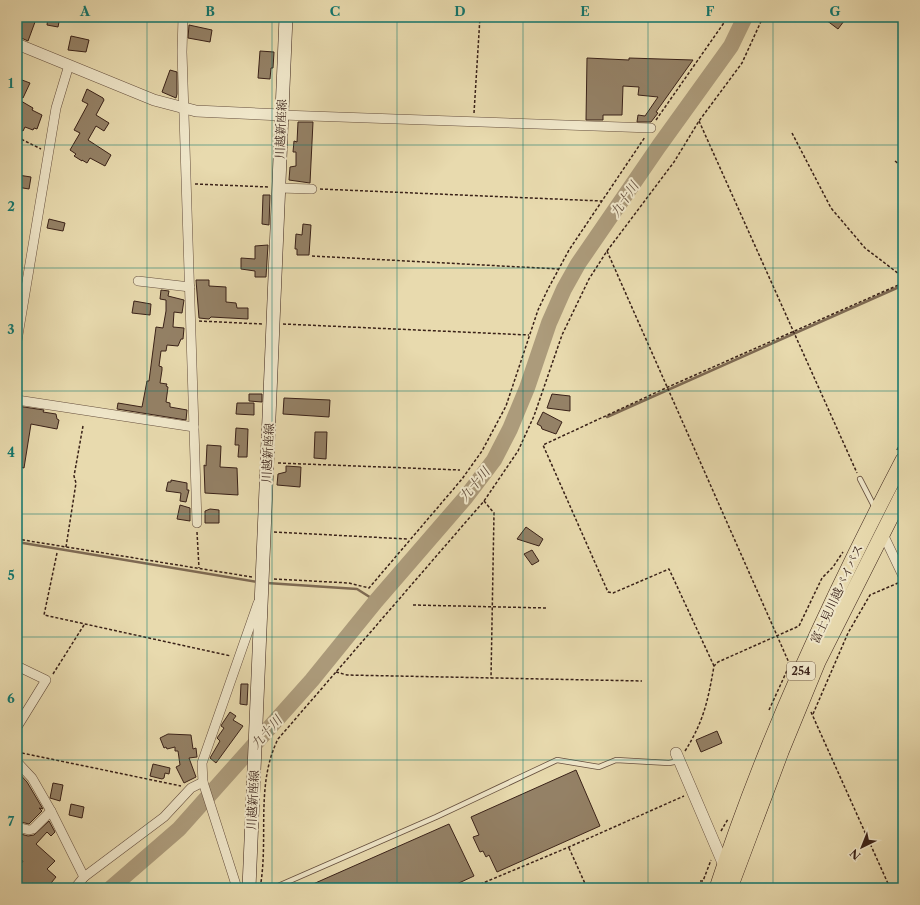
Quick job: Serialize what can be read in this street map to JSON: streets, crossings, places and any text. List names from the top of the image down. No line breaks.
{"streets":{"highway":["富士見川越バイパス","254"],"main road":["川越新座線"]},"water":["九十川"],"north":"bottom left","grid":{"columns":["A","B","C","D","E","F","G"],"rows":["1","2","3","4","5","6","7"]}}
